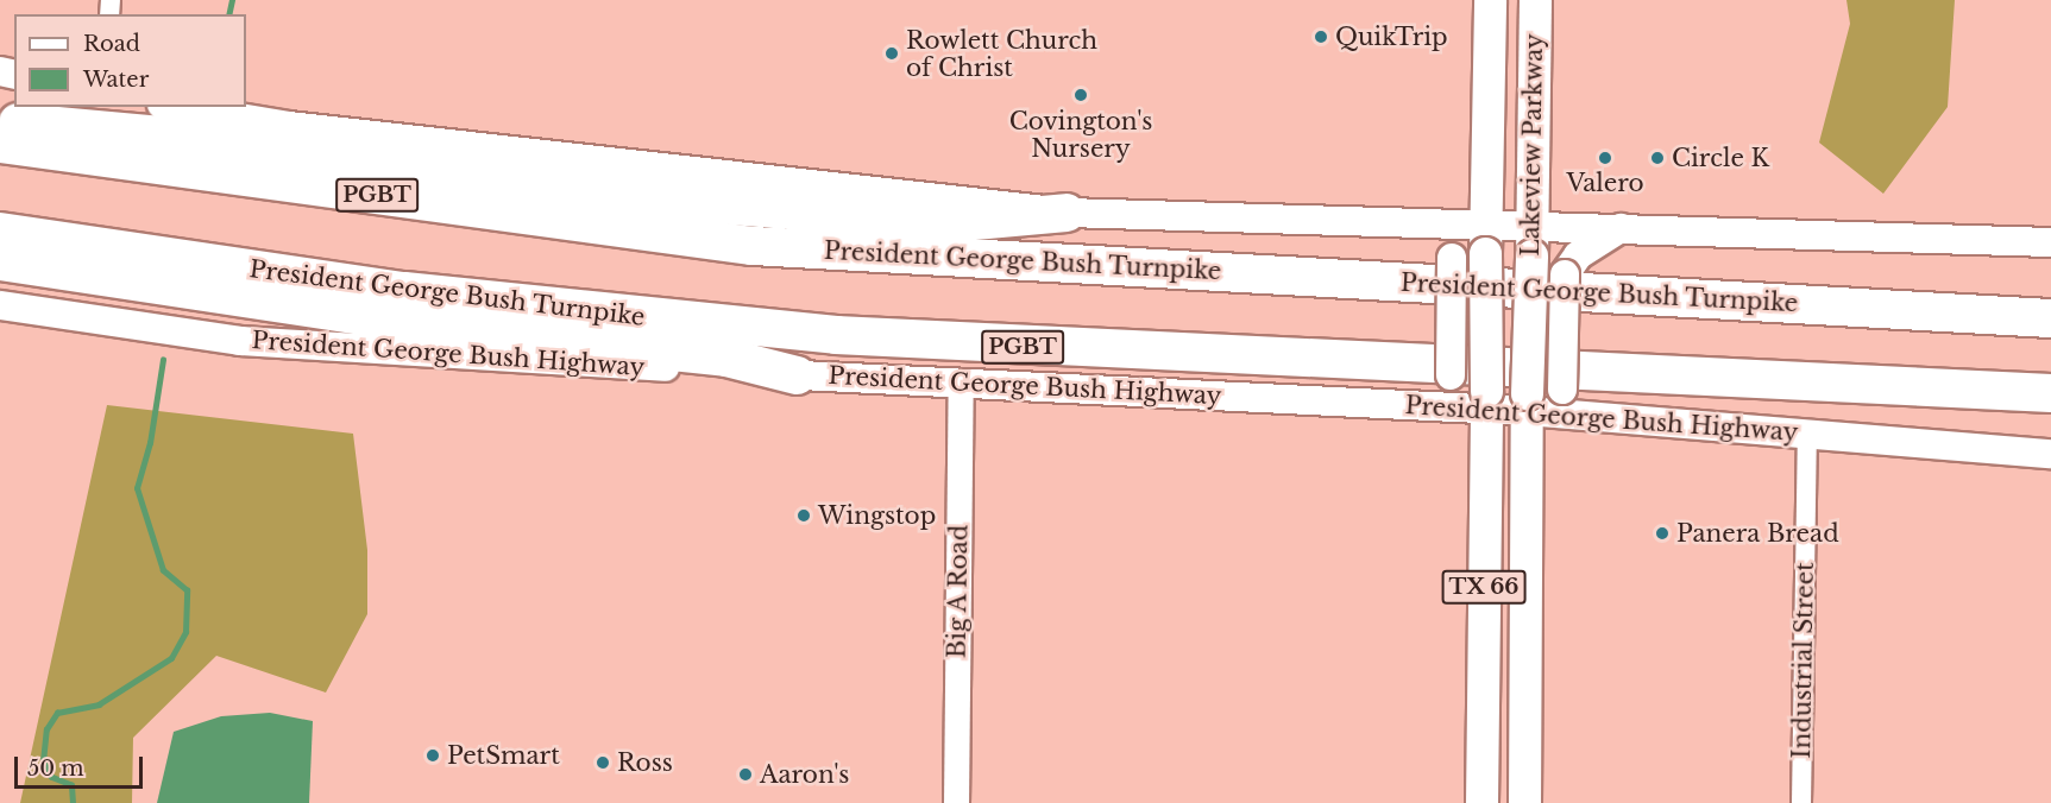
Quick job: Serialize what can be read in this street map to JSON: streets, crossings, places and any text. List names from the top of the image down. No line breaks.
{"streets":{"highway":["PGBT","President George Bush Turnpike"],"main road":["Lakeview Parkway","President George Bush Highway","TX 66"],"street":["Big A Road","Industrial Street"]},"crossings":[["Lakeview Parkway","President George Bush Highway"],["President George Bush Highway","Big A Road"],["President George Bush Highway","Industrial Street"]],"places":["QuikTrip","Rowlett Church of Christ","Covington's Nursery","Valero","Circle K","Wingstop","Panera Bread","PetSmart","Ross","Aaron's"],"legend":["Road","Water"],"scale_bar":"50 m"}
